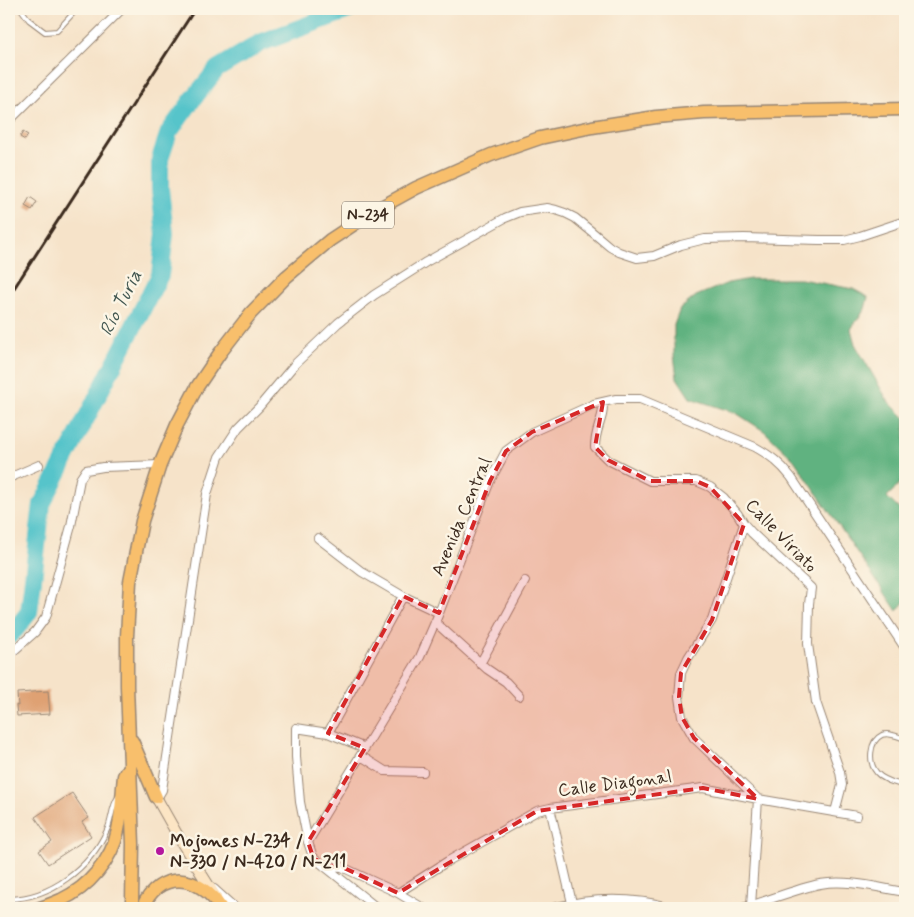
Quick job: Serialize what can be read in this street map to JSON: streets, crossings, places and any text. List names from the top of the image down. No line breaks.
{"streets":{"highway":["N-234"],"street":["Avenida Central","Calle Viriato","Calle Diagonal"]},"crossings":[["Avenida Central","Calle Viriato"],["Calle Viriato","Calle Diagonal"]],"water":["Río Turia"],"places":["Mojones N-234 / N-330 / N-420 / N-211"]}
